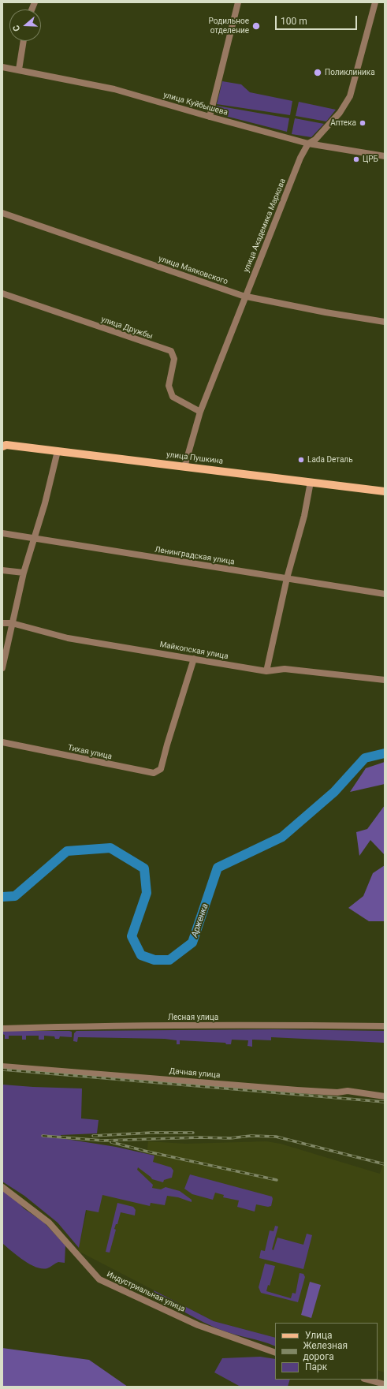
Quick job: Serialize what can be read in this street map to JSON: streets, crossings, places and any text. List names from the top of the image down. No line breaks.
{"streets":{"main road":["улица Пушкина"],"street":["улица Куйбышева","улица Академика Маркова","улица Маяковского","улица Дружбы","Ленинградская улица","Майкопская улица","Тихая улица","Лесная улица","Дачная улица","Индустриальная улица"]},"crossings":[["улица Куйбышева","улица Академика Маркова"],["улица Академика Маркова","улица Маяковского"],["улица Академика Маркова","улица Дружбы"],["улица Академика Маркова","улица Пушкина"],["Майкопская улица","Тихая улица"]],"water":["Арженка"],"places":["Родильное отделение","Поликлиника","Аптека","ЦРБ","Lada Dеталь"],"legend":["Улица","Железная дорога","Парк"],"scale_bar":"100 m","north":"left"}
